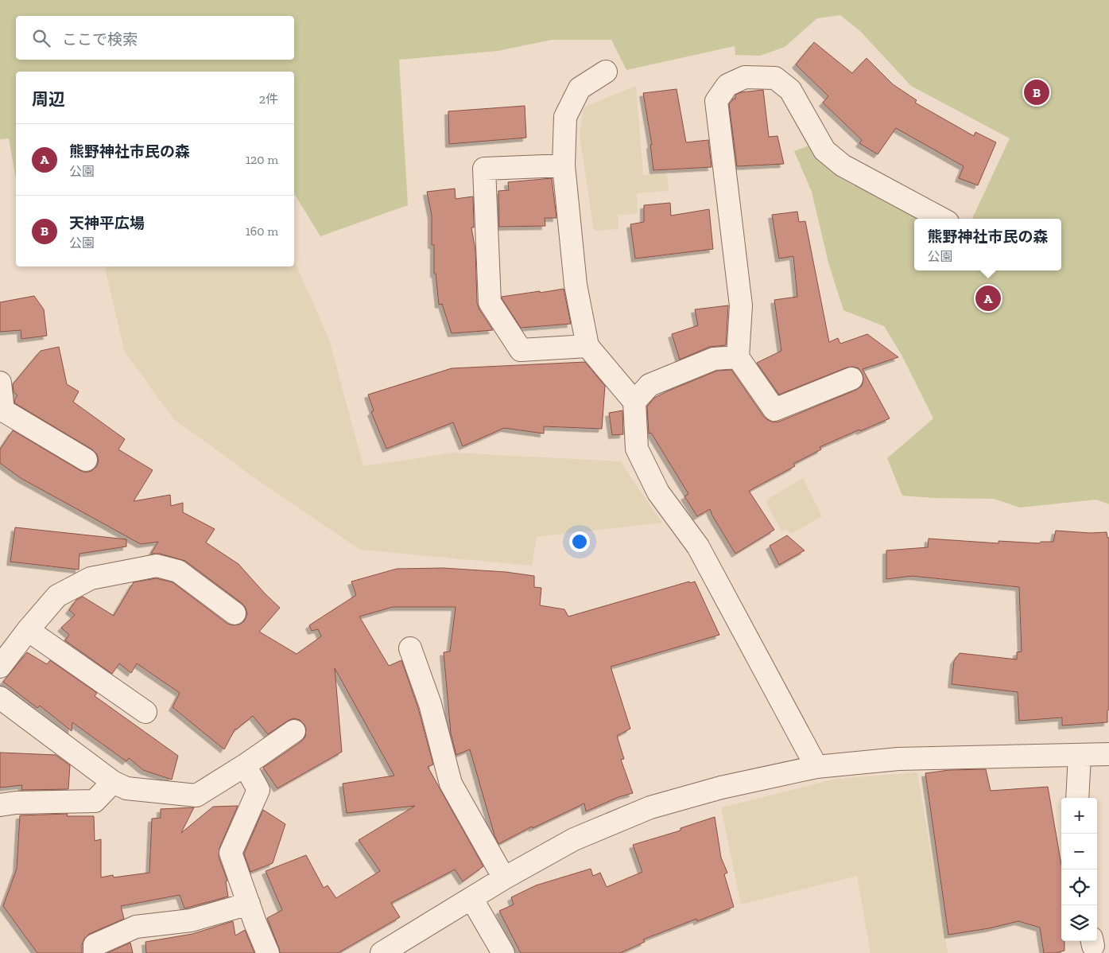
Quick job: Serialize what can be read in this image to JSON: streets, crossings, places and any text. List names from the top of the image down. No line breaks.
{"page":{"search":"ここで検索","heading":["周辺","2件"],"pins":["B","A"],"list":[{"mark":"A","name":"熊野神社市民の森","note":"公園","value":"120 m"},{"mark":"B","name":"天神平広場","note":"公園","value":"160 m"}],"popup":["熊野神社市民の森","公園"],"map_buttons":["+","−"]}}
